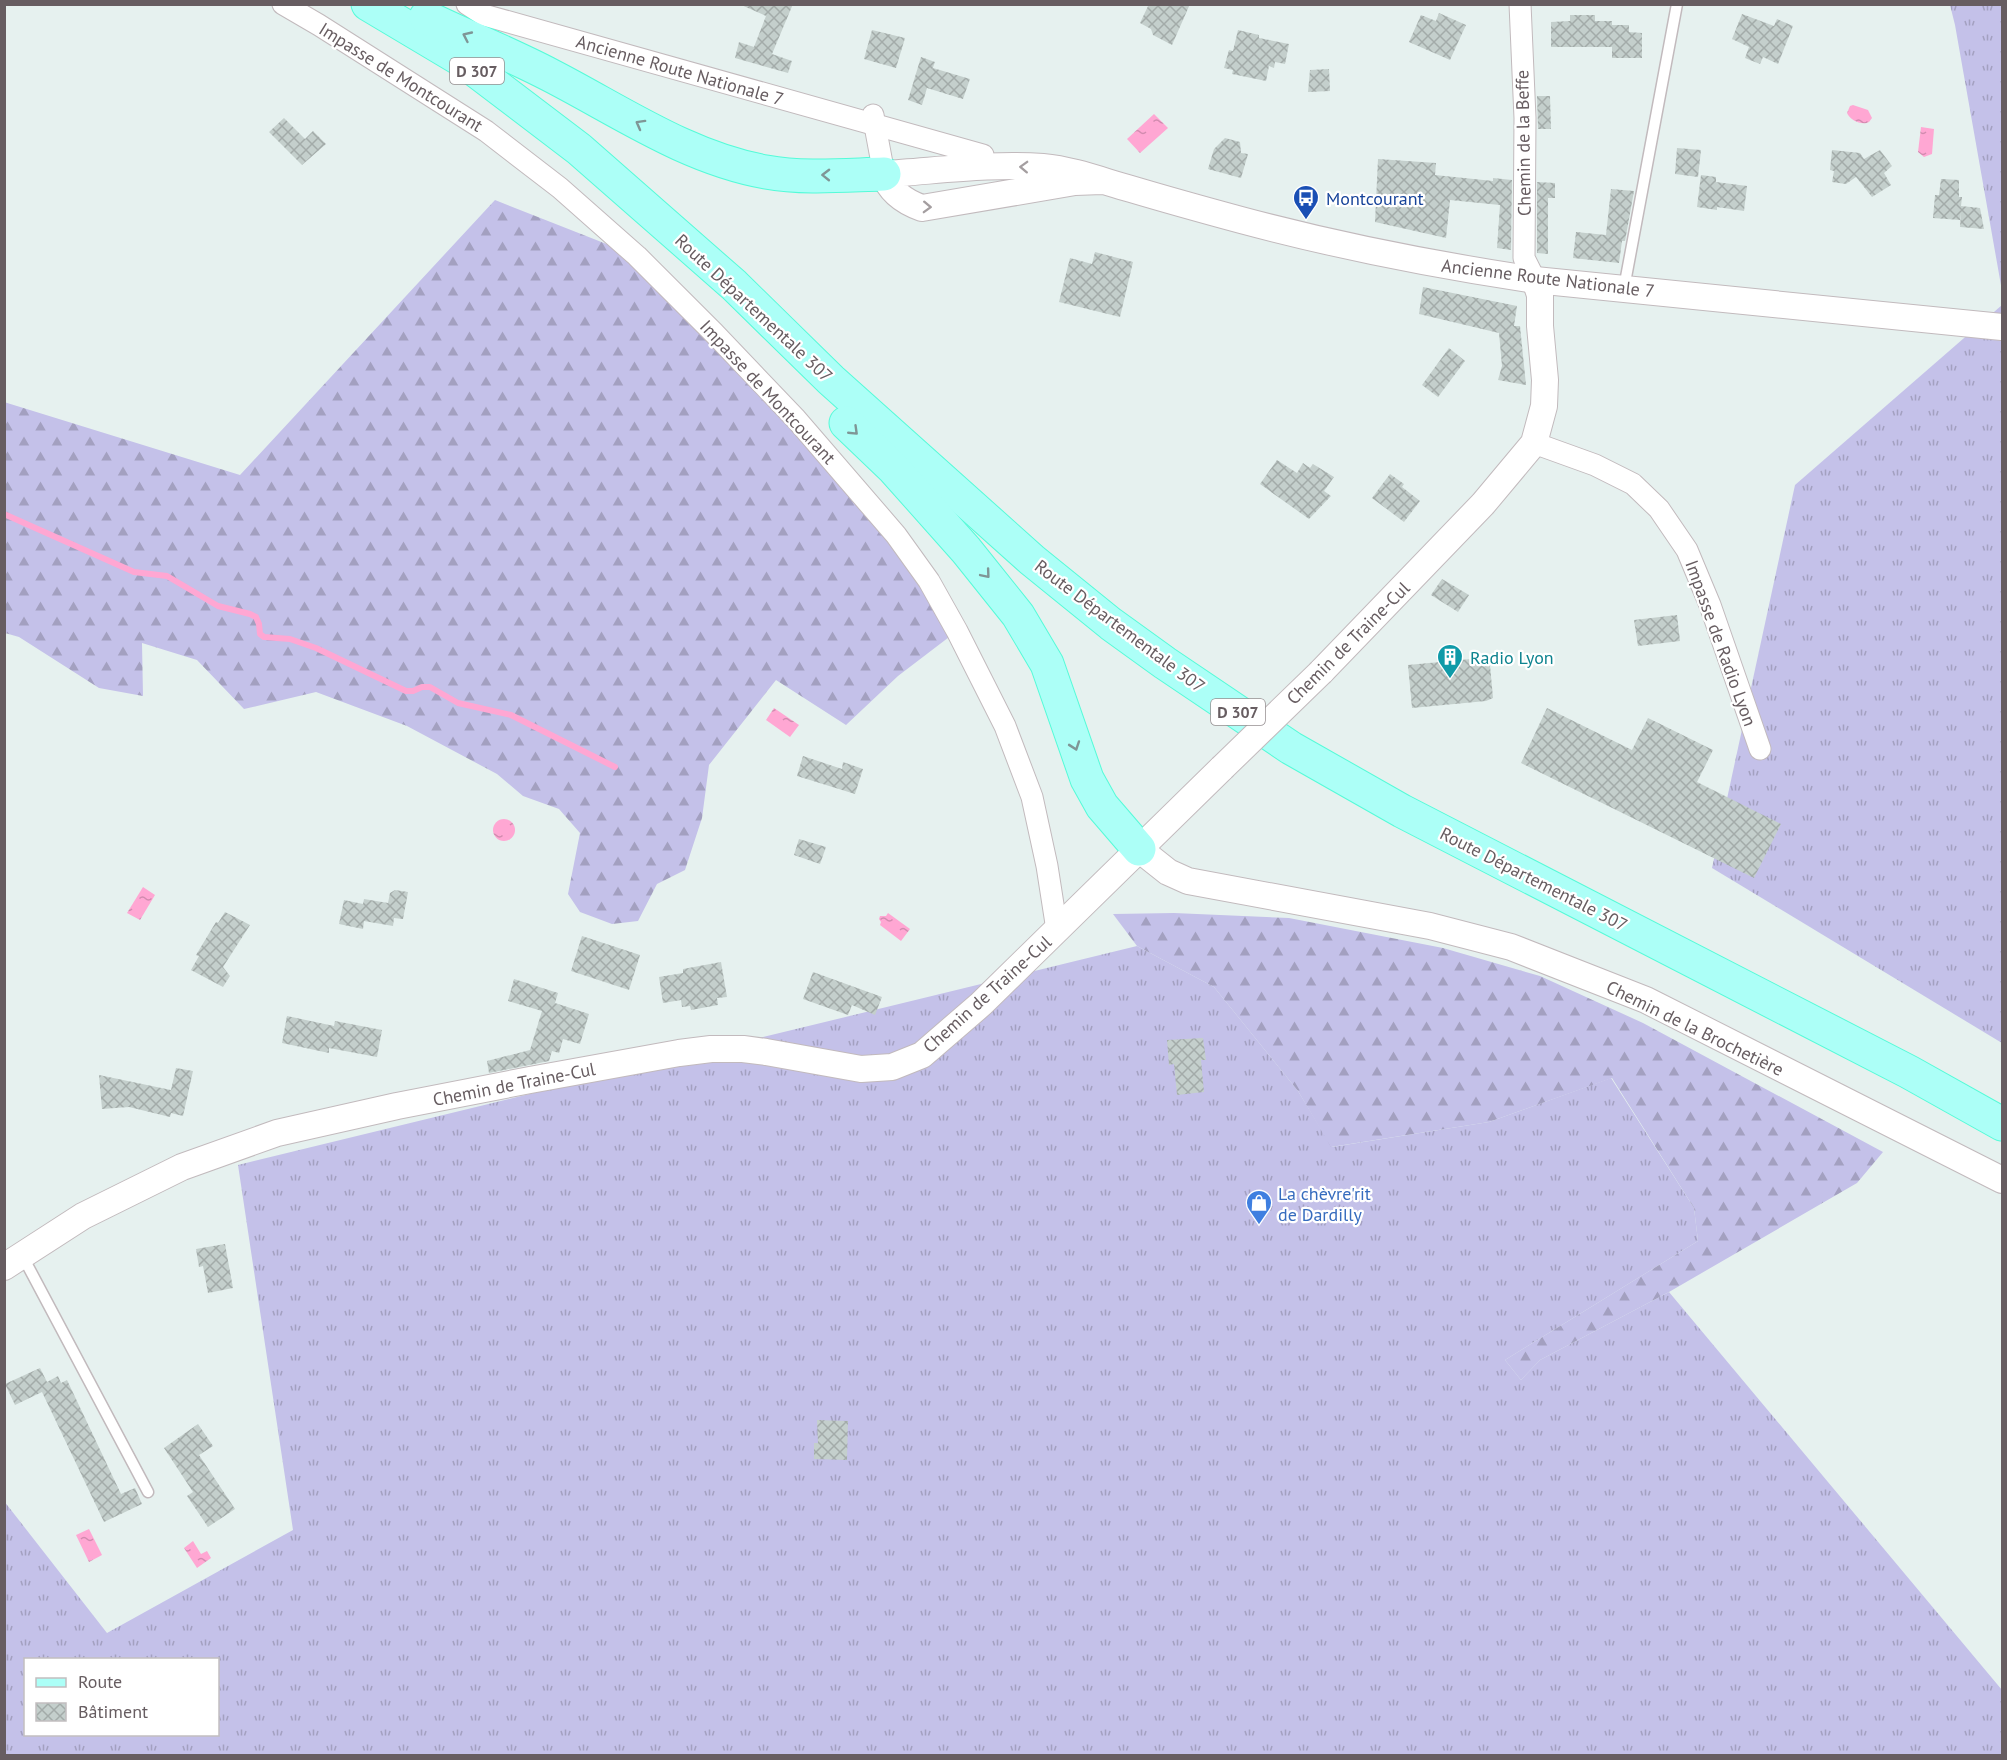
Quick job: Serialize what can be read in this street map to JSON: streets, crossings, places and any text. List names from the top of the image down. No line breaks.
{"streets":{"main road":["D 307","Route Départementale 307"],"street":["Ancienne Route Nationale 7","Impasse de Montcourant","Chemin de la Beffe","Chemin de Traine-Cul","Impasse de Radio Lyon","Chemin de la Brochetière"]},"crossings":[["Ancienne Route Nationale 7","Chemin de la Beffe"],["Ancienne Route Nationale 7","Chemin de Traine-Cul"],["Impasse de Montcourant","Chemin de Traine-Cul"],["Chemin de la Beffe","Chemin de Traine-Cul"],["Chemin de Traine-Cul","Impasse de Radio Lyon"],["Chemin de Traine-Cul","Chemin de la Brochetière"]],"places":{"bus stop":["Montcourant"],"building":["Radio Lyon"],"shop":["La chèvre'rit de Dardilly"]},"legend":["Route","Bâtiment"]}
